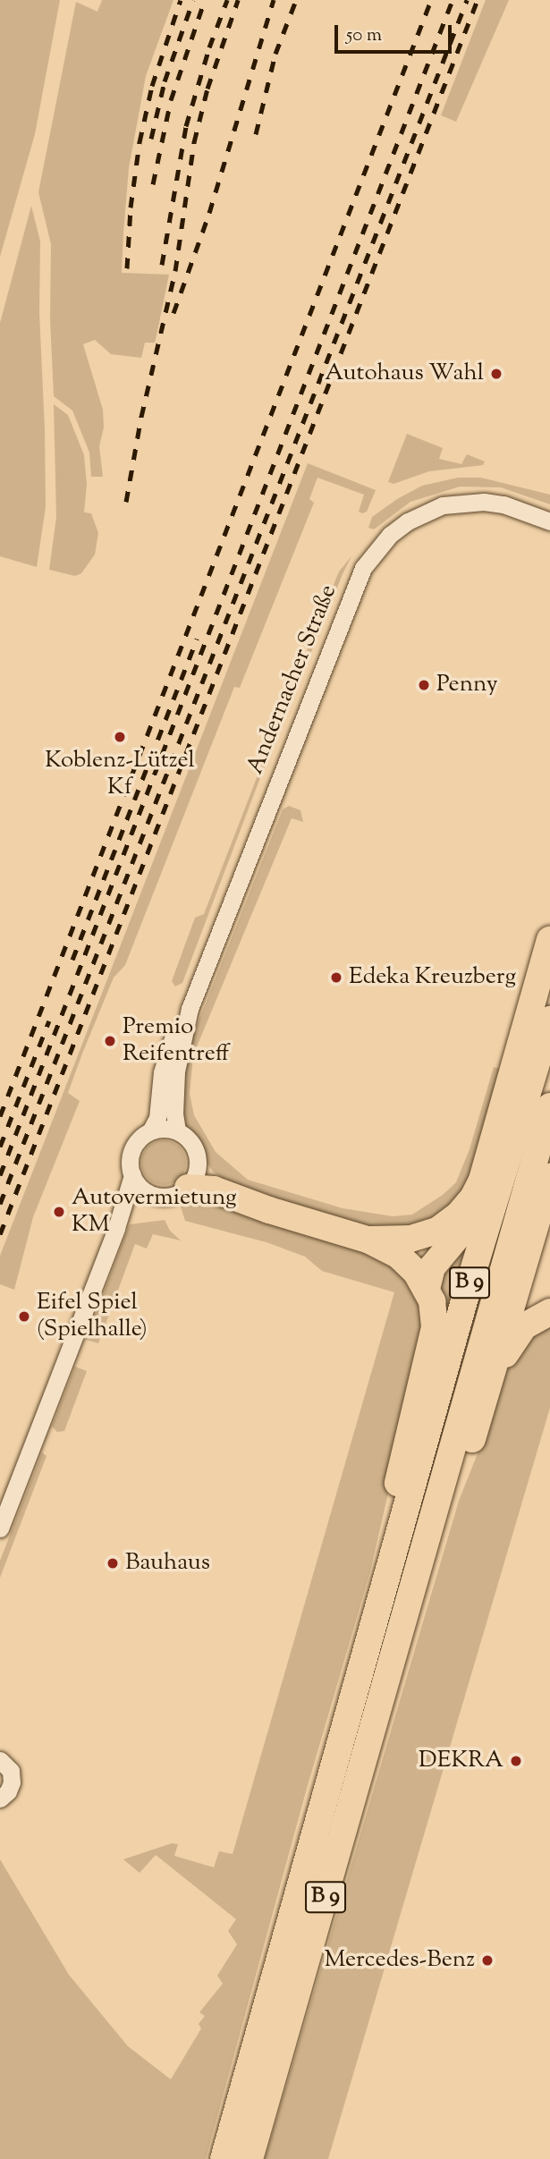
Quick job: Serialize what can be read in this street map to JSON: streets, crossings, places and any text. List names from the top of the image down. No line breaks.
{"streets":{"highway":["B 9"],"street":["Andernacher Straße"]},"places":["Autohaus Wahl","Penny","Koblenz-Lützel Kf","Edeka Kreuzberg","Premio Reifentreff","Autovermietung KM","Eifel Spiel (Spielhalle)","Bauhaus","DEKRA","Mercedes-Benz"],"scale_bar":"50 m"}
